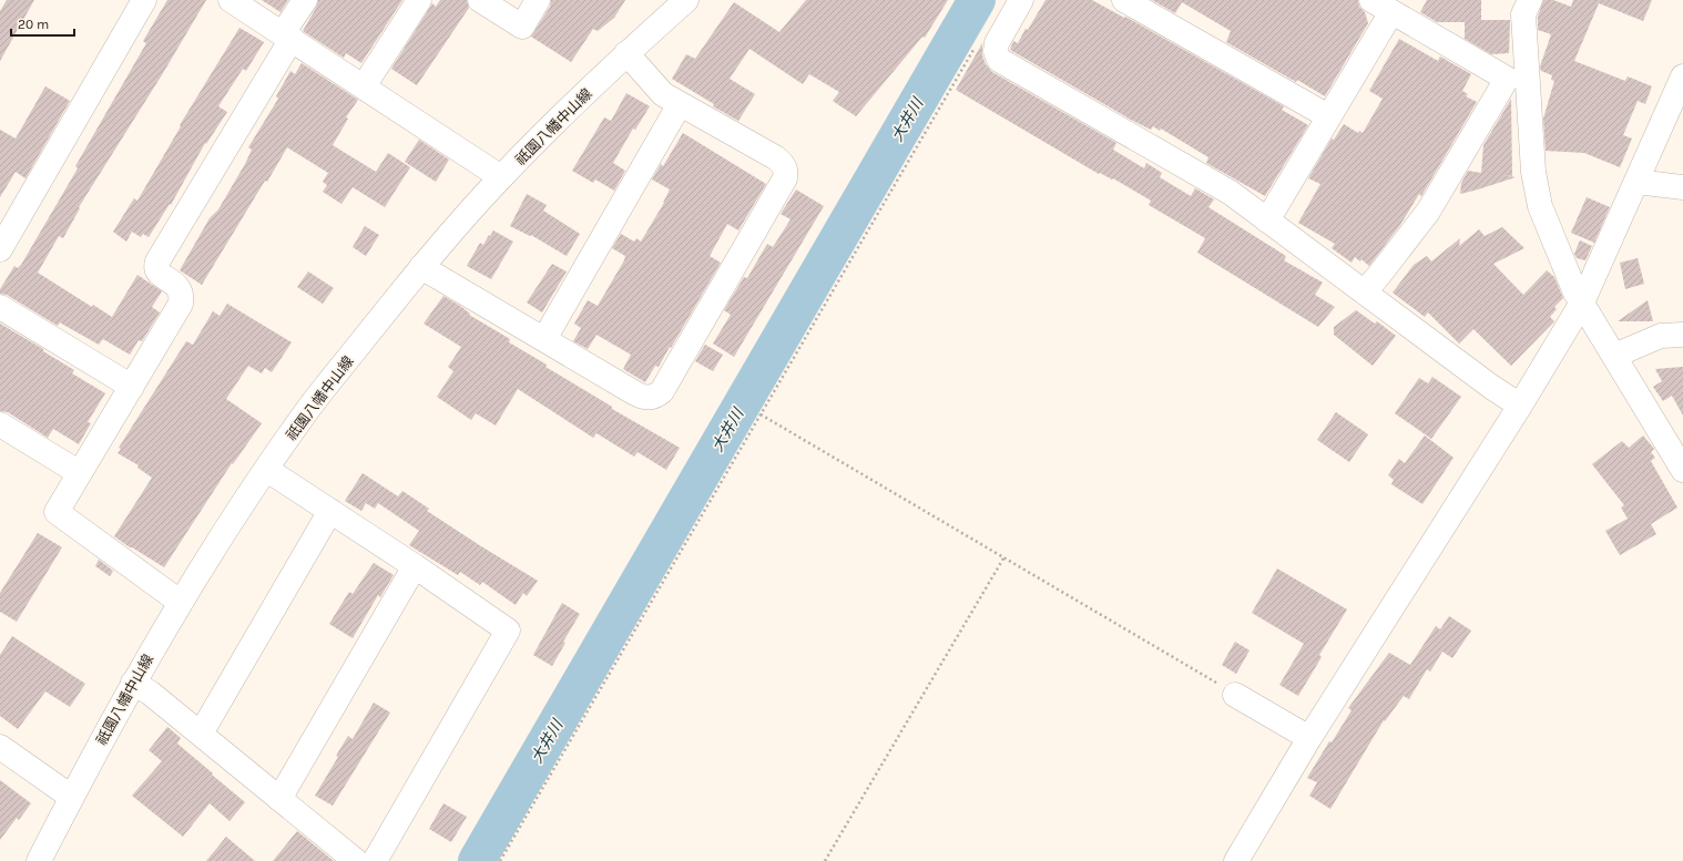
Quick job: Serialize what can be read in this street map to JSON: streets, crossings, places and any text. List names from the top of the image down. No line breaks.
{"streets":{"street":["祇園八幡中山線"]},"water":["大井川"],"scale_bar":"20 m"}
